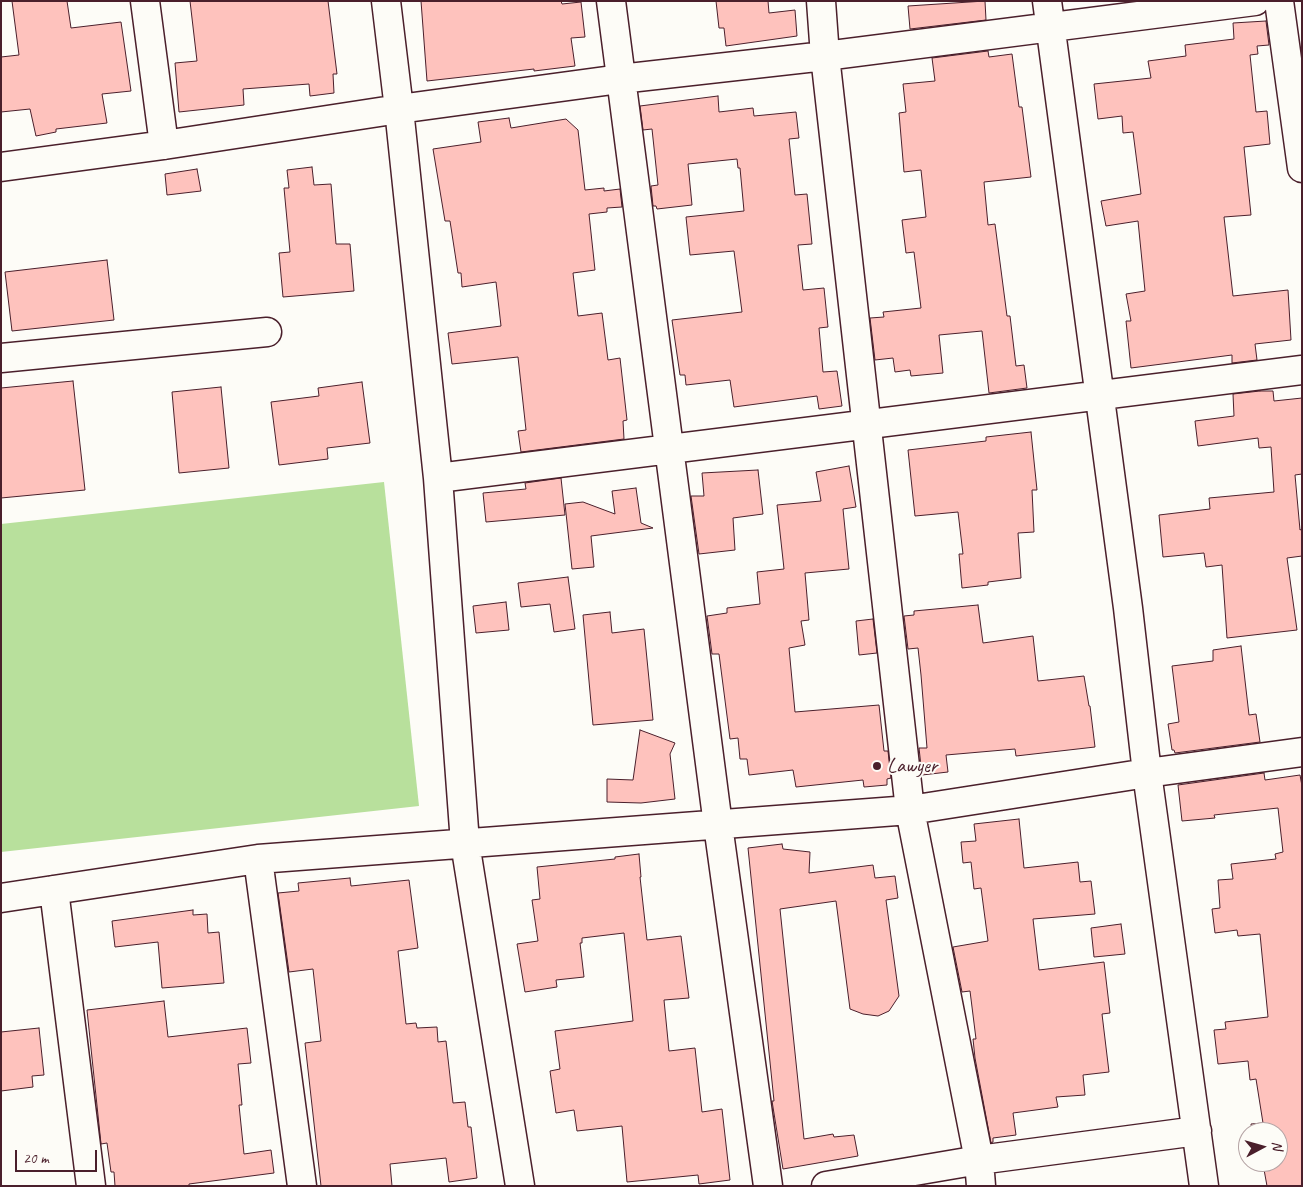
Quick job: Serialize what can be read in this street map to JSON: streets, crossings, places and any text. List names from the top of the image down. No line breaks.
{"places":["Lawyer"],"scale_bar":"20 m","north":"right"}
